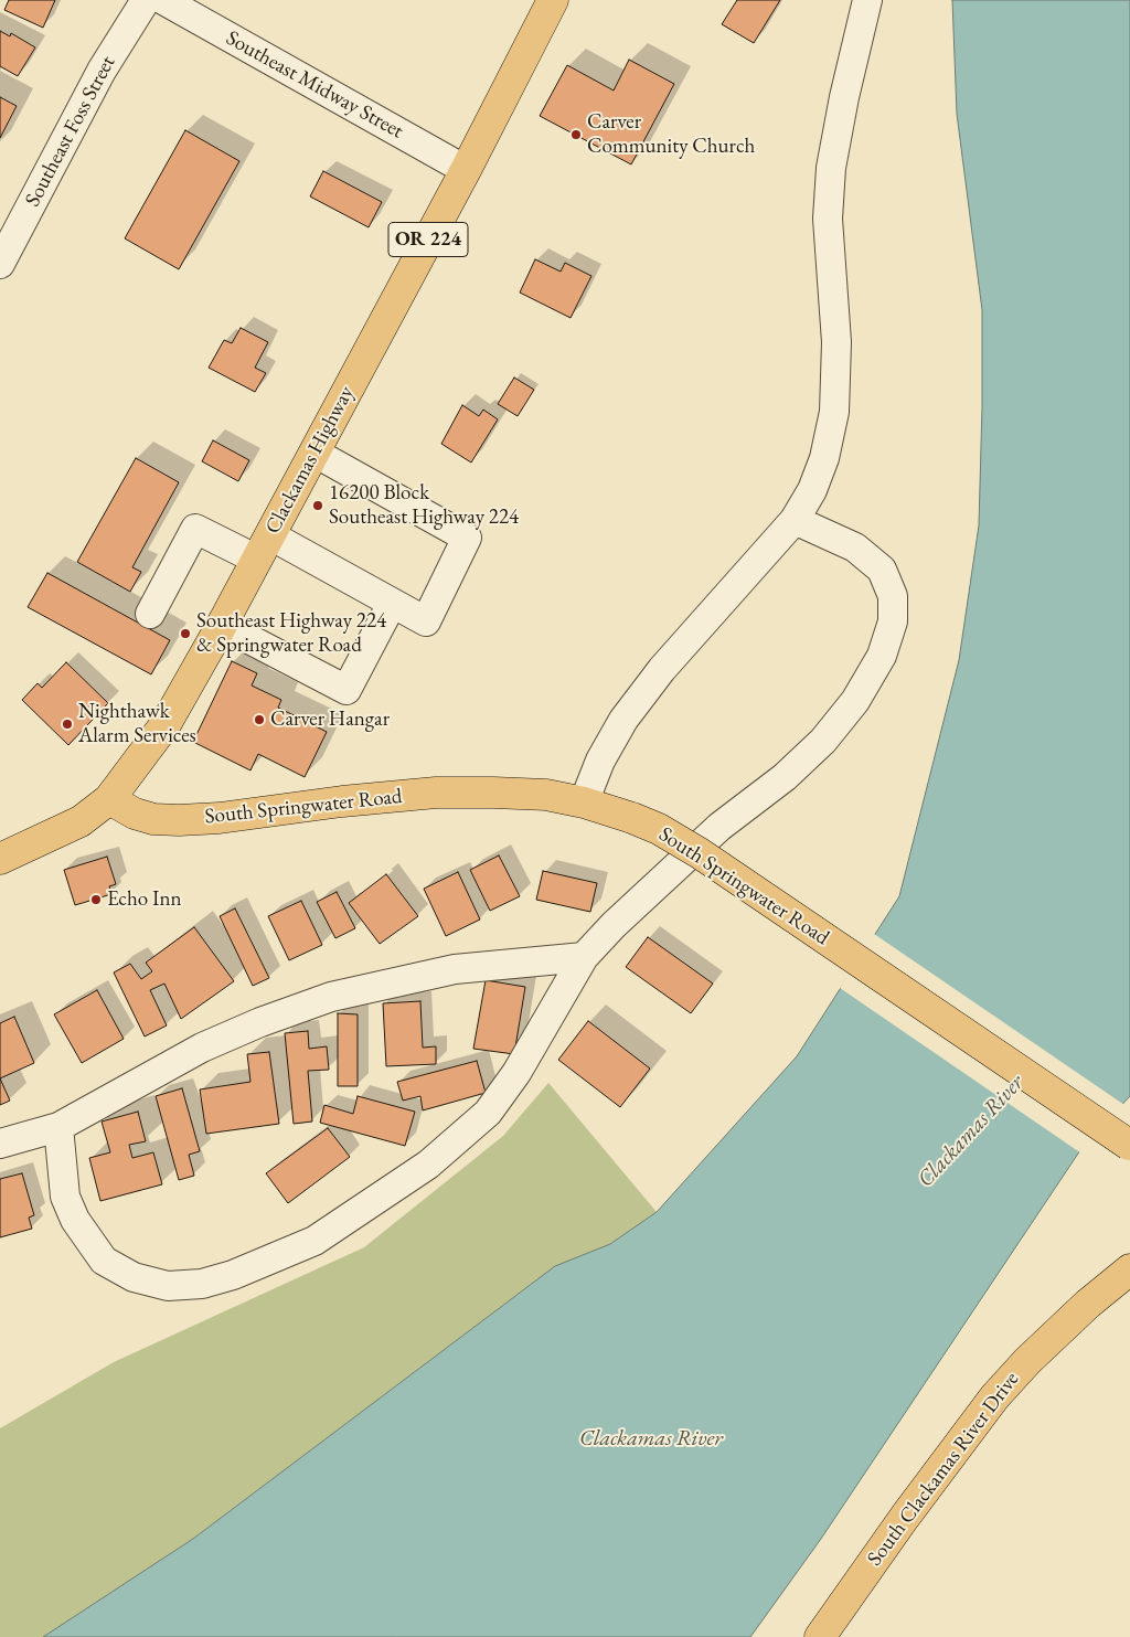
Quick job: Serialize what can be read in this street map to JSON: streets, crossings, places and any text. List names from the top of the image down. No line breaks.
{"streets":{"main road":["OR 224","Clackamas Highway","South Springwater Road","South Clackamas River Drive"],"street":["Southeast Midway Street","Southeast Foss Street"]},"crossings":[["Southeast Midway Street","Clackamas Highway"],["Clackamas Highway","South Springwater Road"]],"water":["Clackamas River"],"places":["Carver Community Church","16200 Block Southeast Highway 224","Southeast Highway 224 & Springwater Road","Carver Hangar","Nighthawk Alarm Services","Echo Inn"]}
